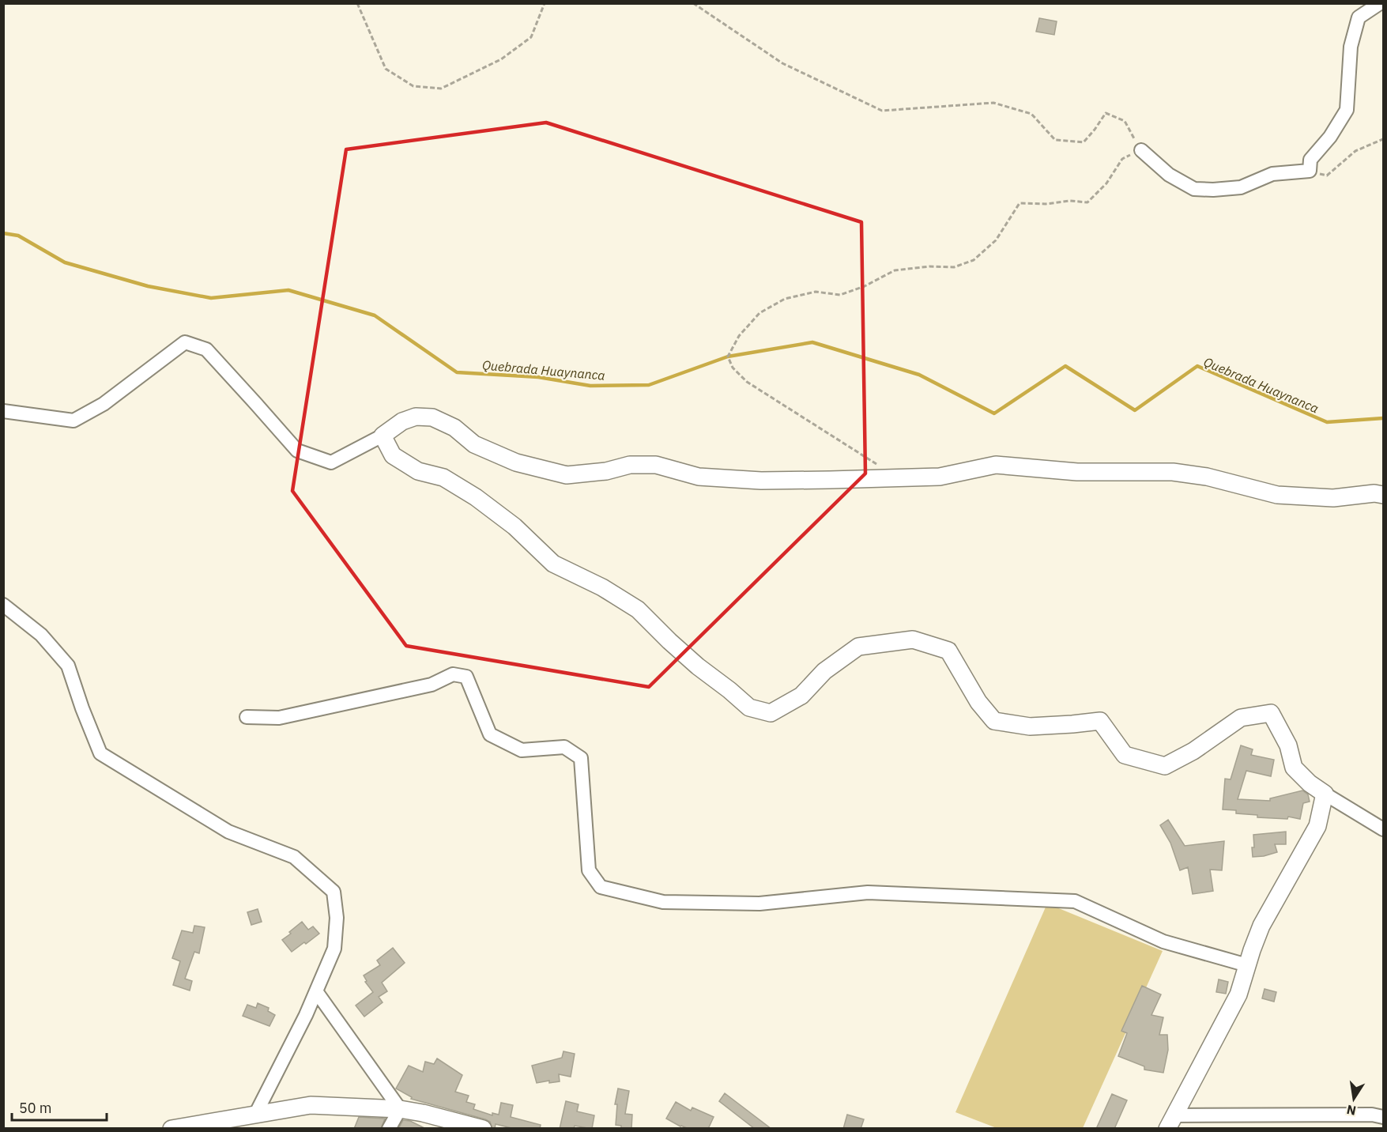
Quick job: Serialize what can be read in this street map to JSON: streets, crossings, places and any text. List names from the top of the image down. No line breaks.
{"water":["Quebrada Huaynanca"],"scale_bar":"50 m","north":"bottom"}
